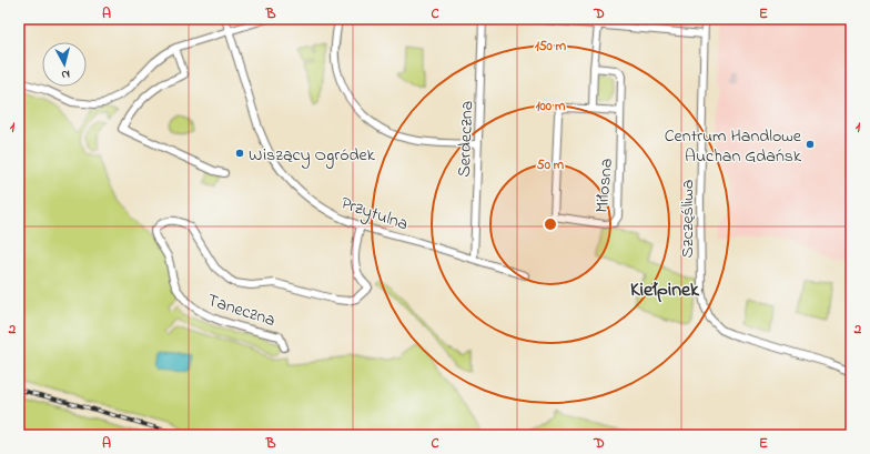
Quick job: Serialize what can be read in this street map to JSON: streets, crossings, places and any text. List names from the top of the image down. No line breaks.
{"streets":{"street":["Serdeczna","Miłosna","Przytulna","Szczęśliwa","Taneczna"]},"crossings":[["Serdeczna","Przytulna"],["Przytulna","Taneczna"]],"districts":["Kiełpinek"],"places":["Centrum Handlowe Auchan Gdańsk","Wiszący Ogródek"],"north":"bottom","grid":{"columns":["A","B","C","D","E"],"rows":["1","2"]},"rings":["150 m","100 m","50 m"]}
